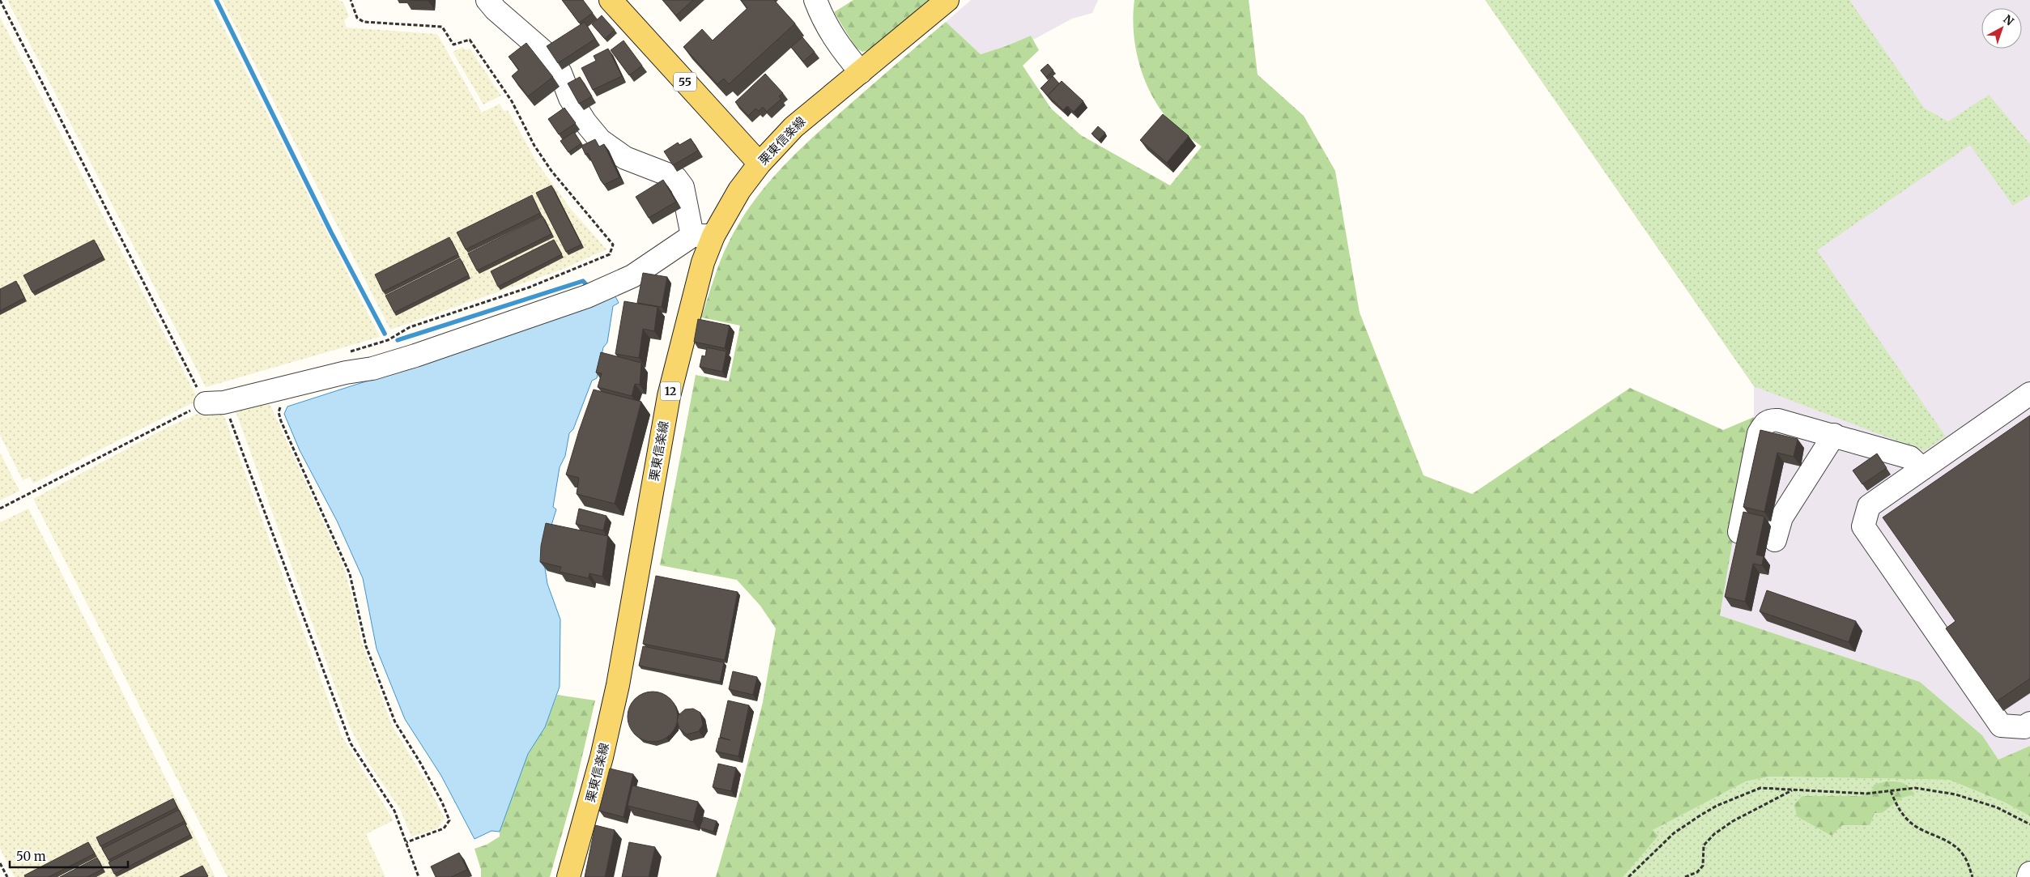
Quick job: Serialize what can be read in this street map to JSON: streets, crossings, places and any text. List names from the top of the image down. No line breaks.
{"streets":{"main road":["55","栗東信楽線","12"]},"crossings":[["55","栗東信楽線"]],"scale_bar":"50 m","north":"top right"}
